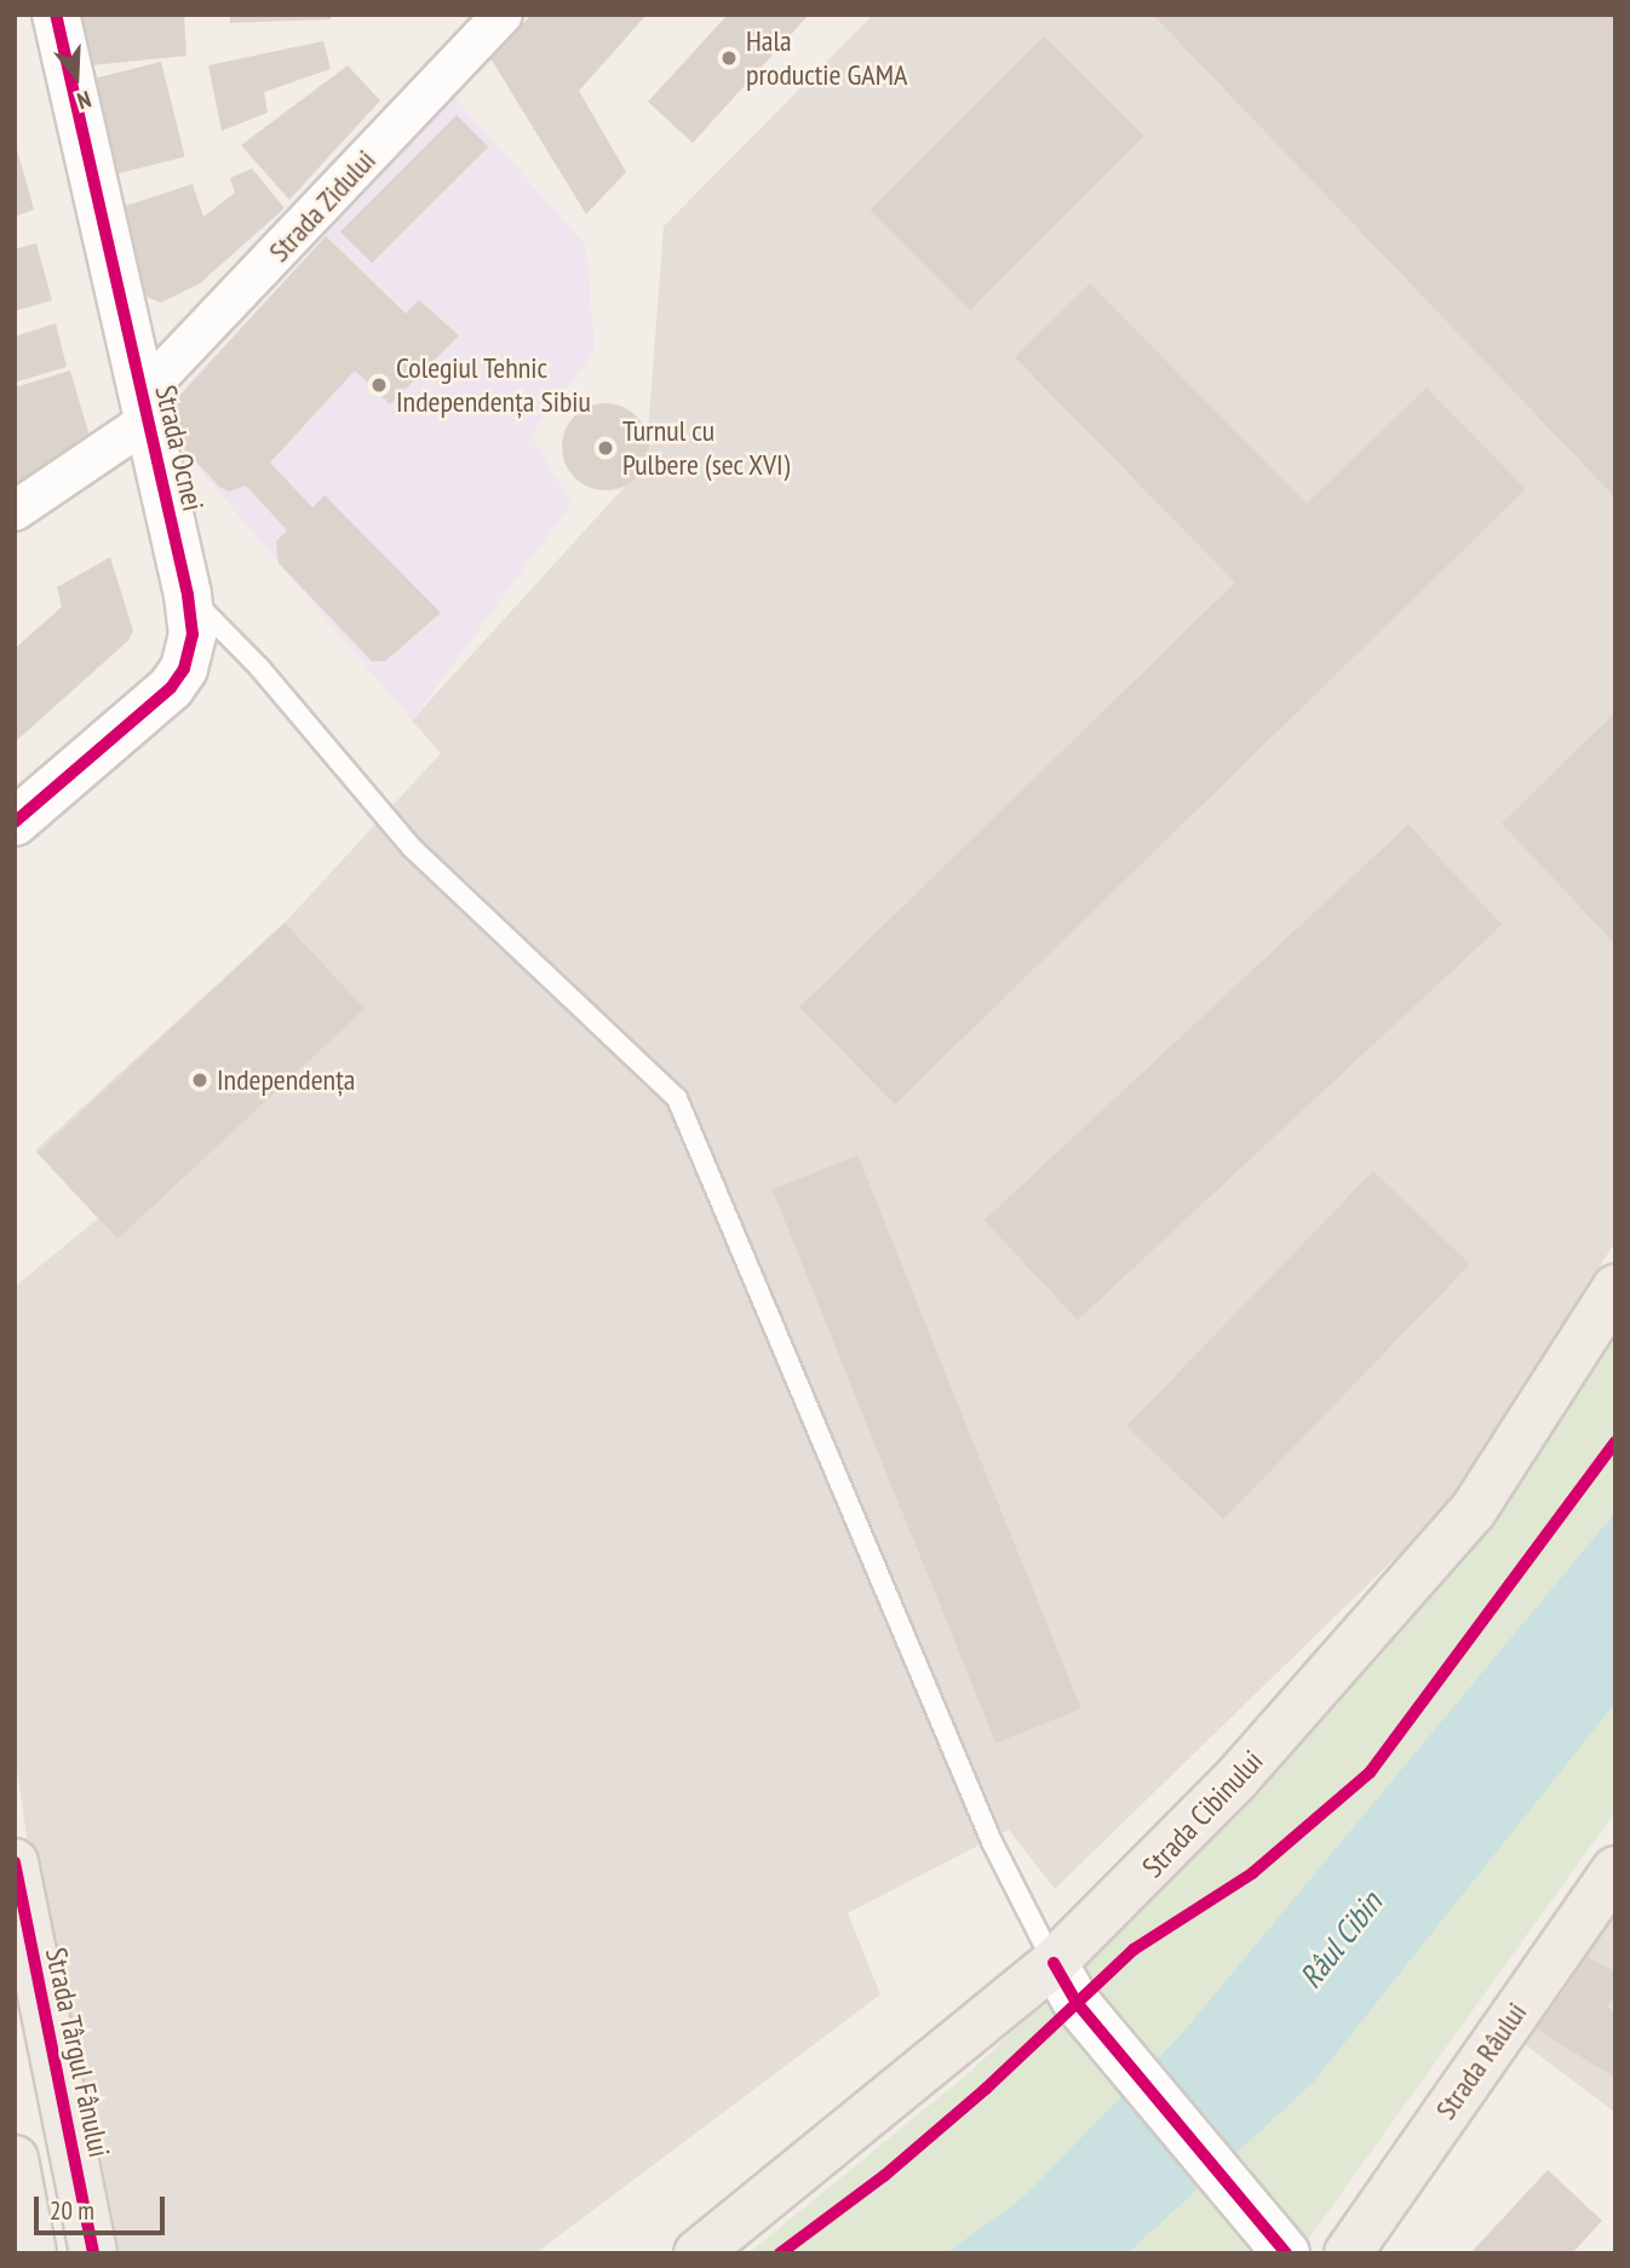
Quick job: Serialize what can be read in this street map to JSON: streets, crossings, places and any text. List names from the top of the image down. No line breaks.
{"streets":{"main road":["Strada Cibinului","Strada Târgul Fânului","Strada Râului"],"street":["Strada Zidului","Strada Ocnei"]},"crossings":[["Strada Zidului","Strada Ocnei"]],"water":["Râul Cibin"],"places":["Hala productie GAMA","Colegiul Tehnic Independența Sibiu","Turnul cu Pulbere (sec XVI)","Independența"],"scale_bar":"20 m","north":"bottom"}
